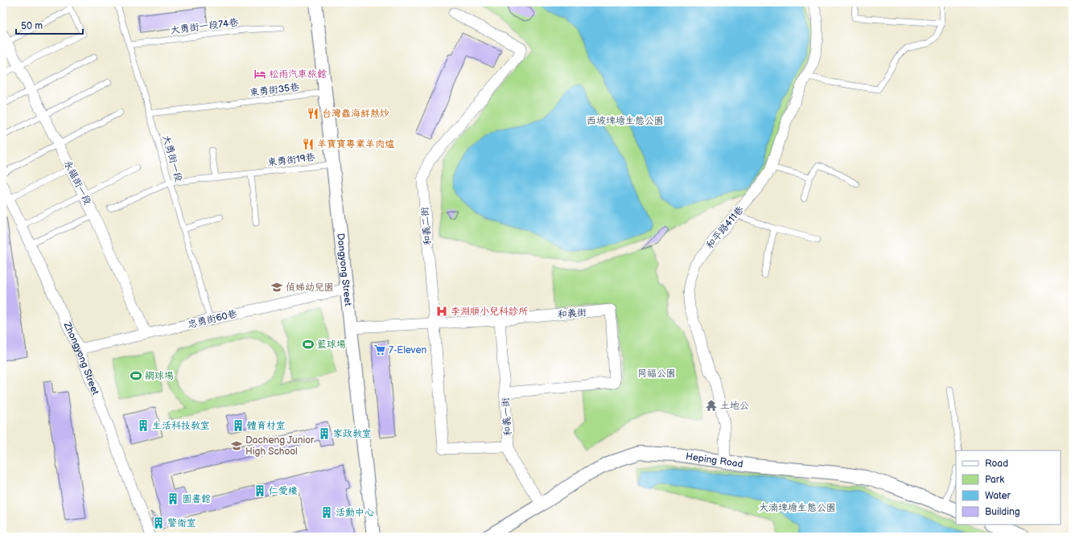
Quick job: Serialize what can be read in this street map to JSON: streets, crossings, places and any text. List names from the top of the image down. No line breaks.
{"streets":{"street":["永福街一段","和義二街","和平路411巷","Dongyong Street","和義街","忠勇街60巷","Zhongyong Street","和義一街","Heping Road"],"lane":["大勇街一段74巷","東勇街35巷","大勇街一段","東勇街19巷"]},"crossings":[["大勇街一段74巷","大勇街一段"],["東勇街35巷","大勇街一段"],["東勇街35巷","Dongyong Street"],["大勇街一段","東勇街19巷"],["大勇街一段","忠勇街60巷"],["東勇街19巷","Dongyong Street"],["永福街一段","忠勇街60巷"],["和義二街","和義街"],["和義二街","和義一街"],["和平路411巷","Heping Road"],["Dongyong Street","和義街"],["Dongyong Street","忠勇街60巷"],["和義街","和義一街"],["忠勇街60巷","Zhongyong Street"],["和義一街","Heping Road"]],"parks":["西坡埤塘生態公園","同福公園","大湳埤塘生態公園"],"places":{"hotel":["松雨汽車旅館"],"restaurant":["台灣鱻海鮮熱炒","羊寶寶專業羊肉爐"],"school or university":["偵娣幼兒園","Dacheng Junior High School"],"hospital":["李淵順小兒科診所"],"sports":["籃球場","網球場"],"supermarket":["7-Eleven"],"temple":["土地公"],"building":["生活科技教室","體育材室","家政教室","仁愛樓","圖書館","活動中心","警衛室"]},"legend":["Road","Park","Water","Building"],"scale_bar":"50 m"}
